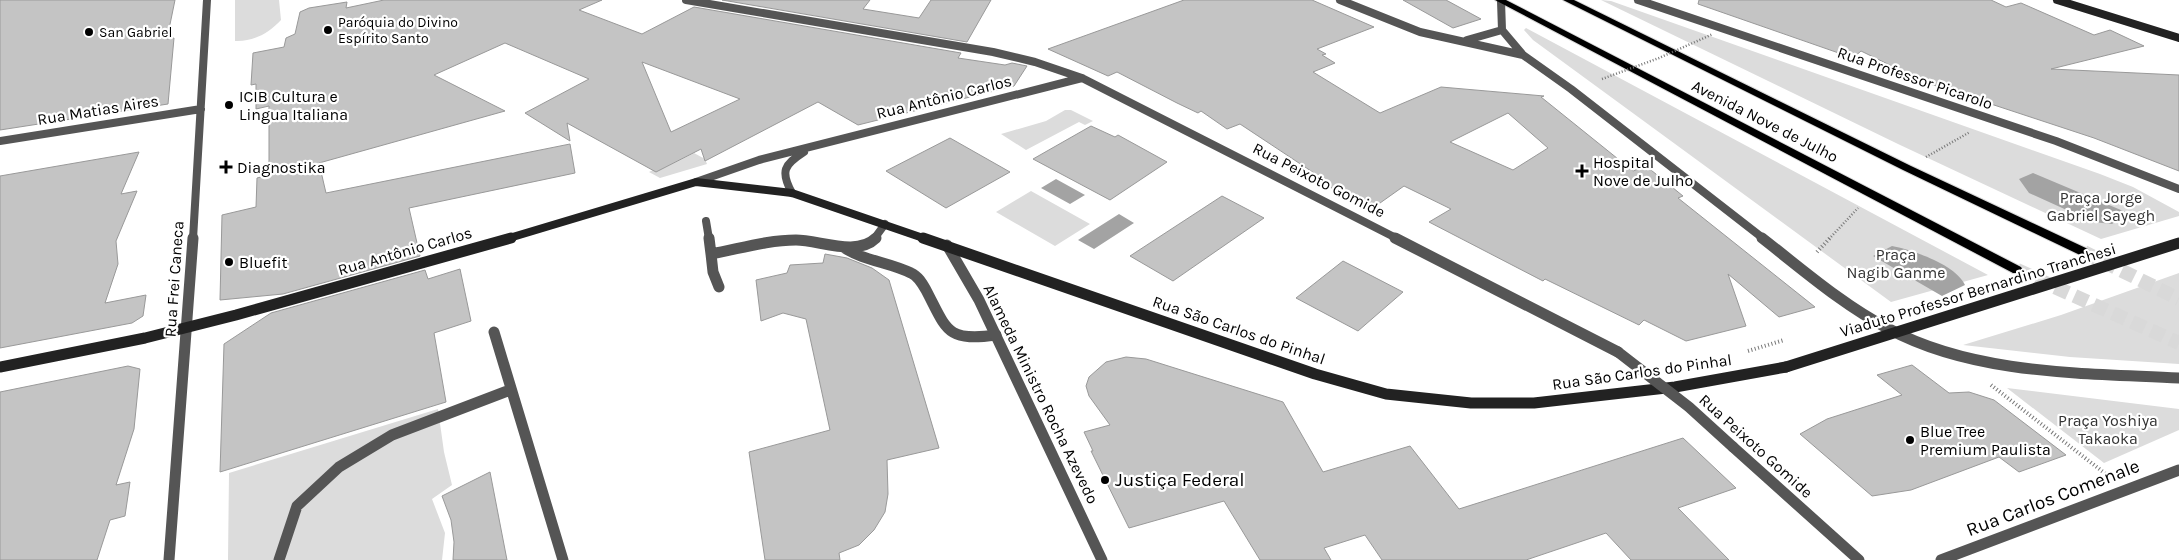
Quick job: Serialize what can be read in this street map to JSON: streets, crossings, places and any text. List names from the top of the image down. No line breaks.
{"streets":{"main road":["Avenida Nove de Julho"],"street":["Rua Professor Picarolo","Rua Antônio Carlos","Rua Matias Aires","Rua Peixoto Gomide","Rua Frei Caneca","Viaduto Professor Bernardino Tranchesi","Rua São Carlos do Pinhal","Alameda Ministro Rocha Azevedo","Rua Carlos Comenale"]},"crossings":[["Rua Antônio Carlos","Rua Peixoto Gomide"],["Rua Antônio Carlos","Rua Frei Caneca"],["Rua Antônio Carlos","Rua São Carlos do Pinhal"],["Rua Matias Aires","Rua Frei Caneca"],["Viaduto Professor Bernardino Tranchesi","Rua São Carlos do Pinhal"],["Rua São Carlos do Pinhal","Alameda Ministro Rocha Azevedo"]],"parks":["Praça Jorge Gabriel Sayegh","Praça Nagib Ganme","Praça Yoshiya Takaoka"],"places":{"other":["Paróquia do Divino Espírito Santo","San Gabriel","ICIB Cultura e Lingua Italiana","Bluefit","Blue Tree Premium Paulista","Justiça Federal"],"health":["Diagnostika","Hospital Nove de Julho"]}}
